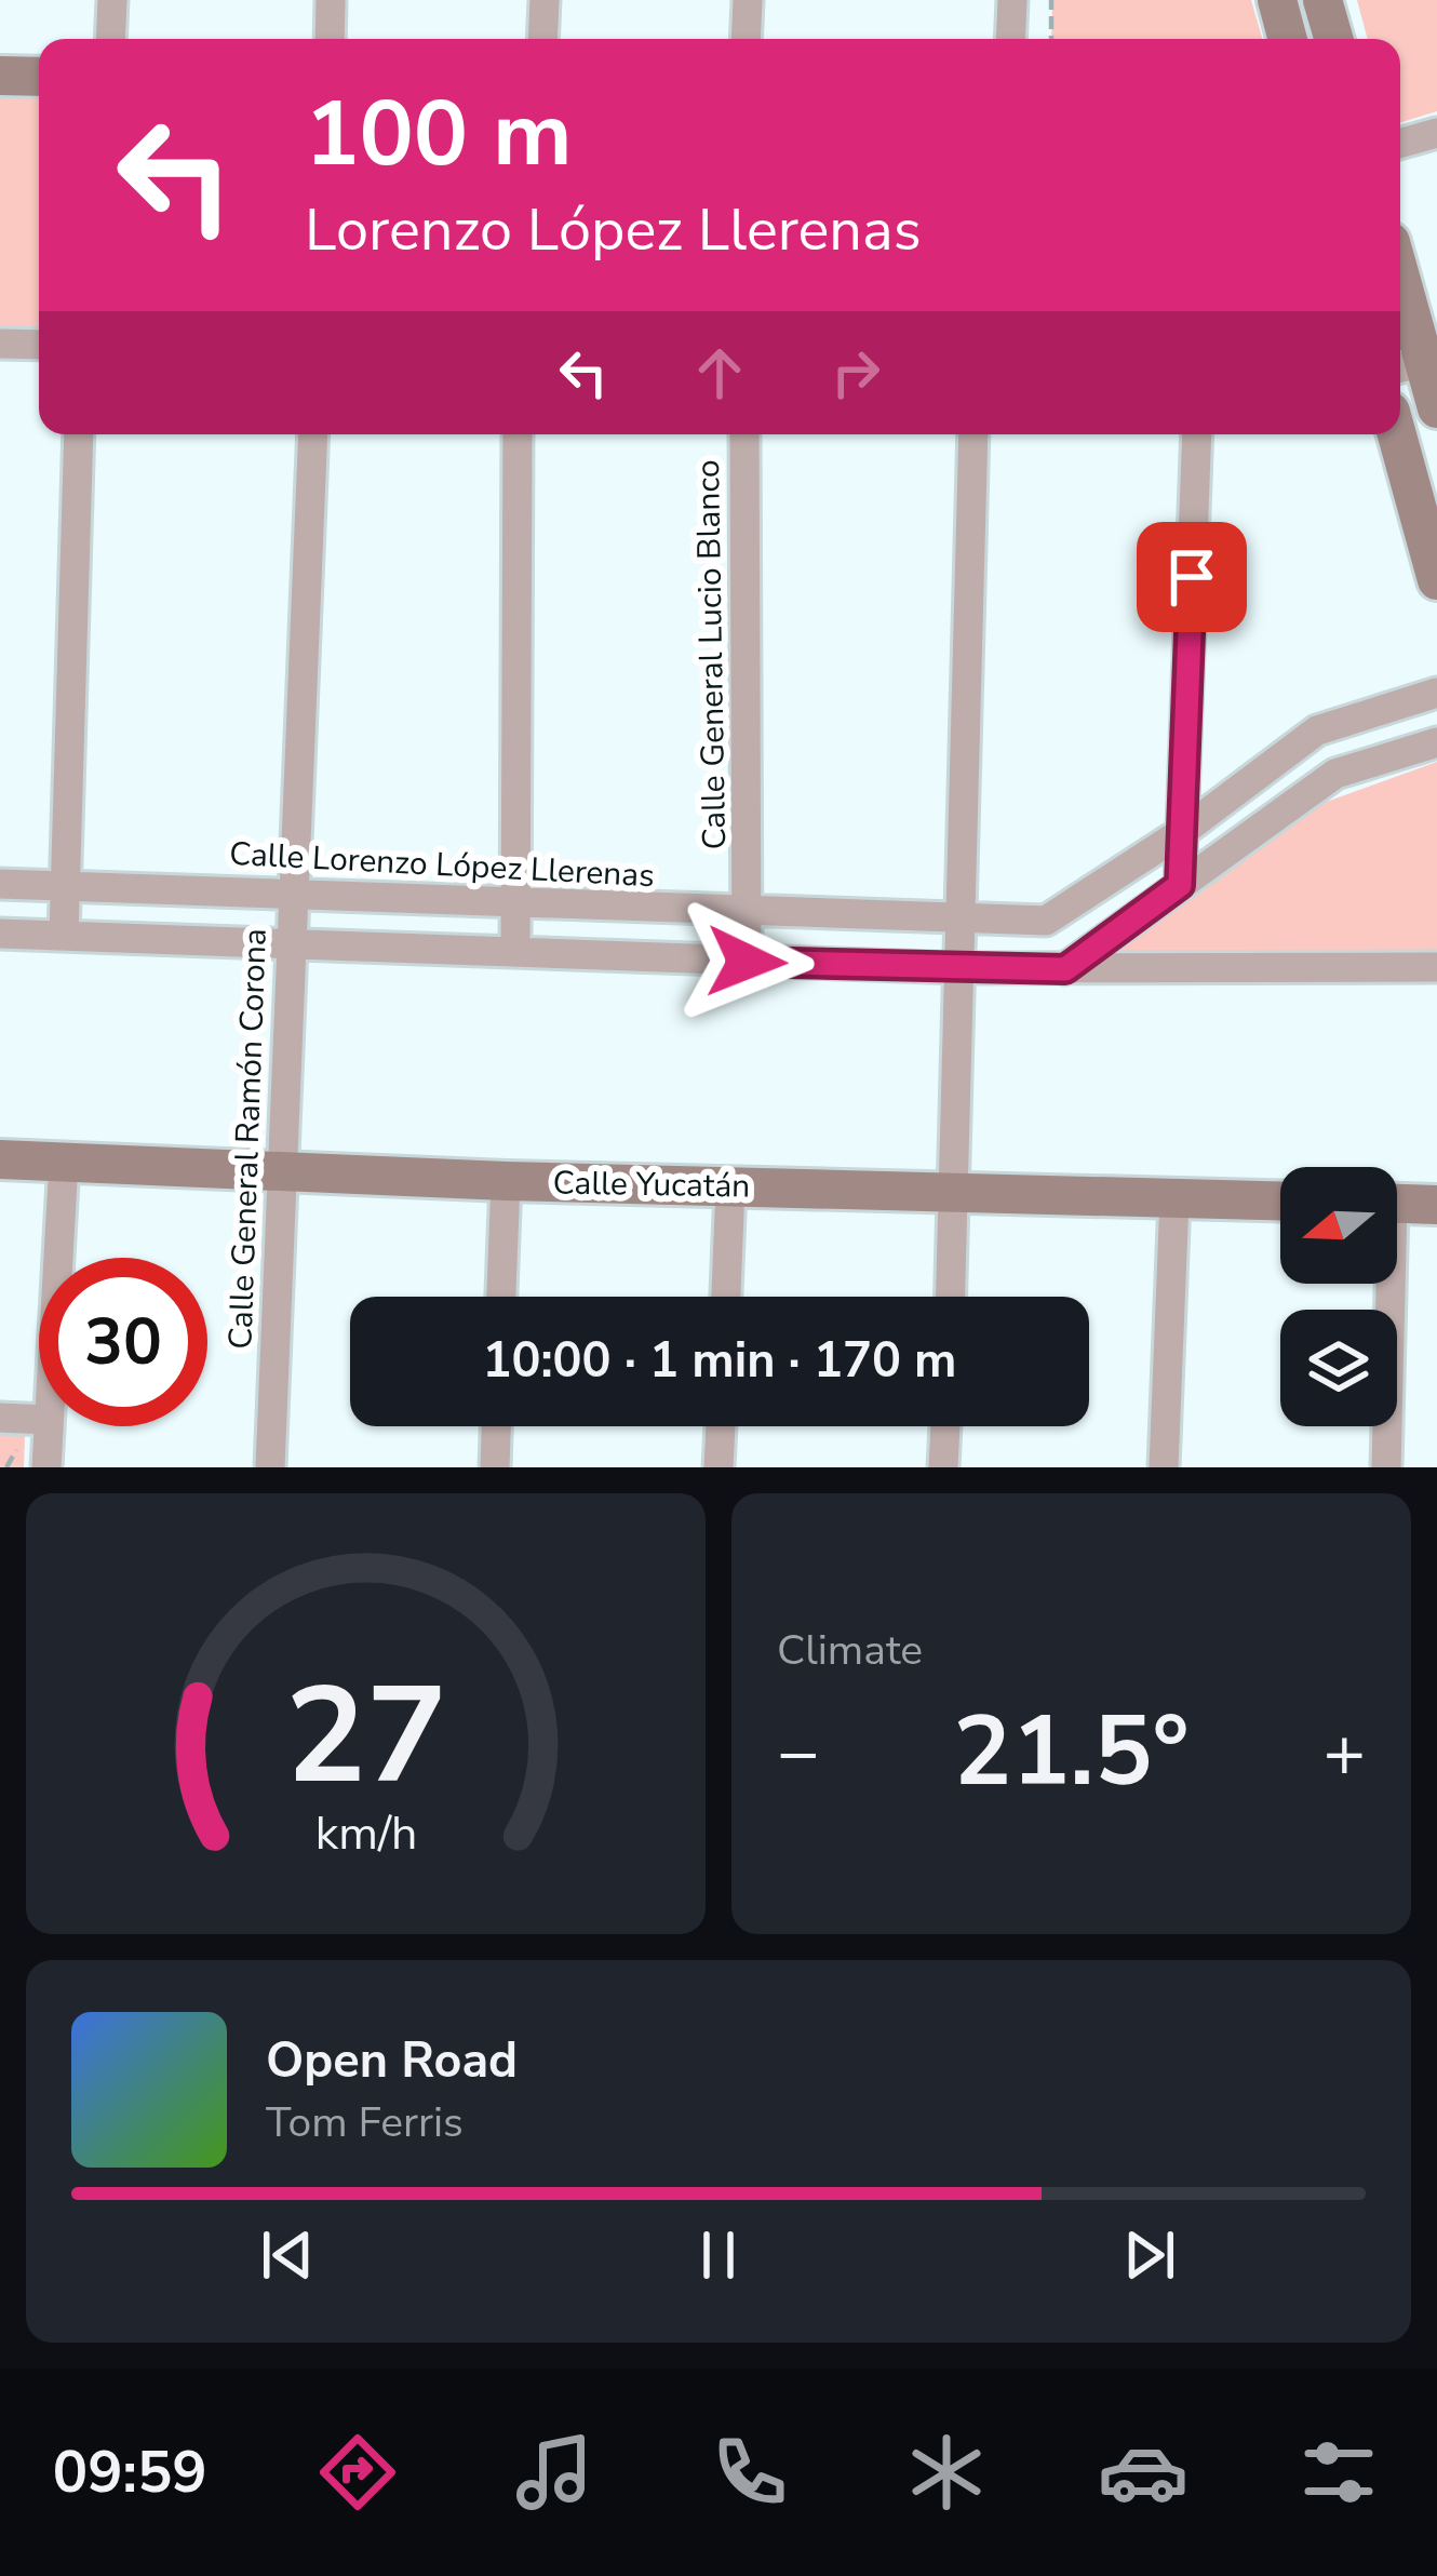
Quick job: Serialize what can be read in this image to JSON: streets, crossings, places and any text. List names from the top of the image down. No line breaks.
{"streets":{"street":["Calle General Lucio Blanco","Calle Lorenzo López Llerenas","Calle General Ramón Corona","Calle Yucatán"]},"crossings":[["Calle General Lucio Blanco","Calle Lorenzo López Llerenas"],["Calle Lorenzo López Llerenas","Calle General Ramón Corona"],["Calle General Ramón Corona","Calle Yucatán"]],"north":"left","page":{"turn":["100 m","Lorenzo López Llerenas"],"limit":"30","trip":"10:00 · 1 min · 170 m","tile":"Climate","heat":["−","21.5°","+"],"song":["Open Road","Tom Ferris"],"tabs":"09:59","gauge":["27","km/h"]}}
